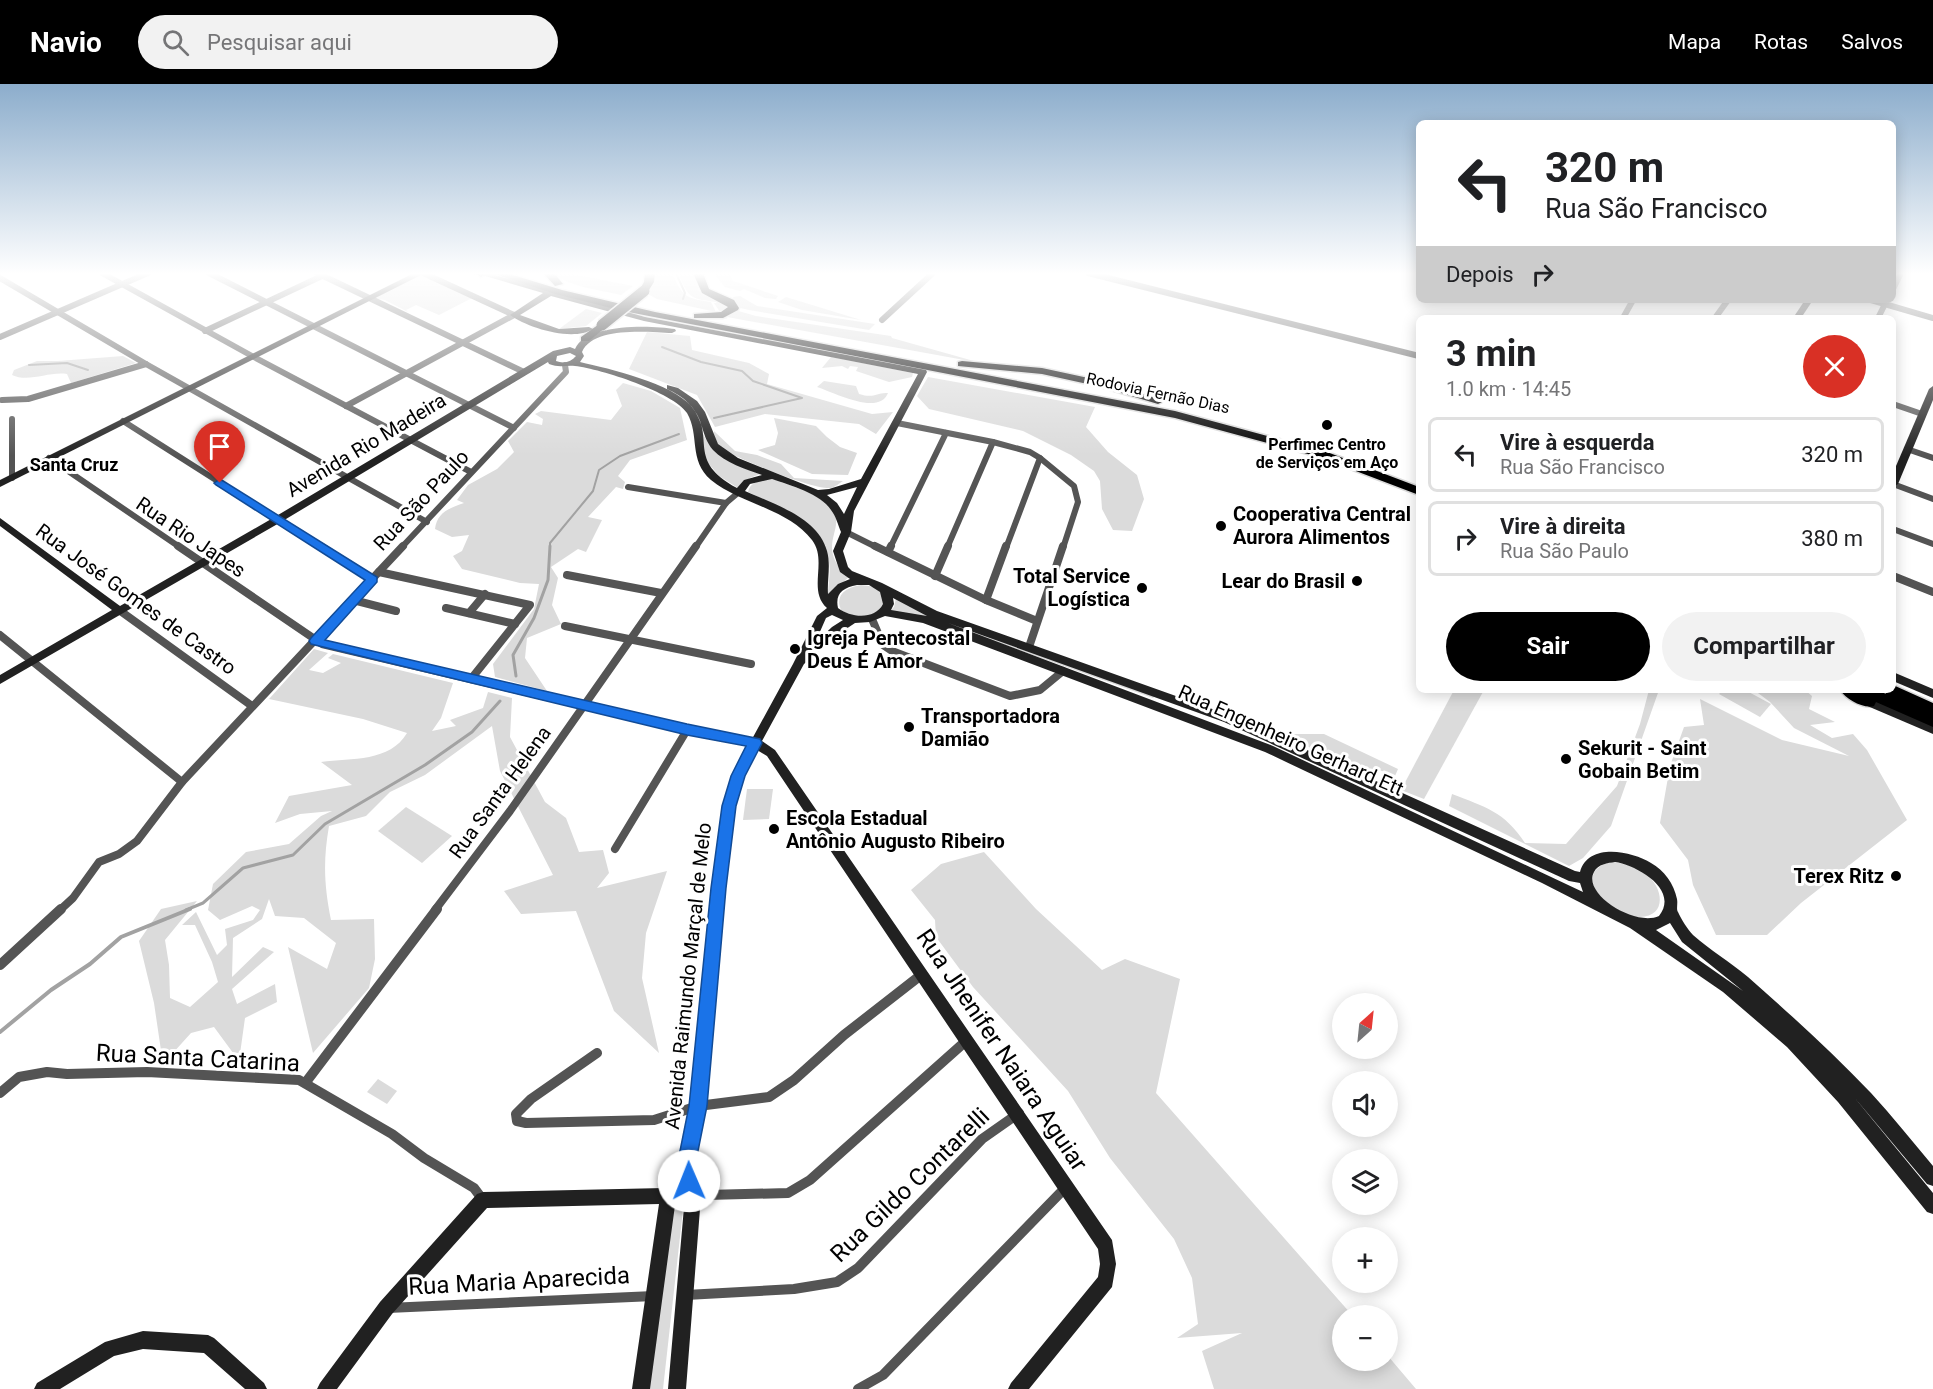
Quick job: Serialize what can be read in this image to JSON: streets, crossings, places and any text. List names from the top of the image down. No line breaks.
{"streets":{"highway":["Rodovia Fernão Dias"],"main road":["Avenida Rio Madeira","Rua José Gomes de Castro","Rua Engenheiro Gerhard Ett","Avenida Raimundo Marçal de Melo","Rua Jhenifer Naiara Aguiar"],"street":["Rua São Paulo","Rua Rio Japes","Rua Santa Helena","Rua Santa Catarina","Rua Gildo Contarelli","Rua Maria Aparecida"]},"crossings":[["Avenida Rio Madeira","Rua Rio Japes"],["Avenida Rio Madeira","Rua José Gomes de Castro"],["Rua São Paulo","Rua Rio Japes"],["Rua São Paulo","Rua José Gomes de Castro"],["Rua Engenheiro Gerhard Ett","Avenida Raimundo Marçal de Melo"],["Rua Santa Helena","Rua Santa Catarina"],["Avenida Raimundo Marçal de Melo","Rua Jhenifer Naiara Aguiar"],["Avenida Raimundo Marçal de Melo","Rua Gildo Contarelli"],["Avenida Raimundo Marçal de Melo","Rua Maria Aparecida"],["Rua Jhenifer Naiara Aguiar","Rua Gildo Contarelli"]],"districts":["Santa Cruz"],"places":["Perfimec Centro de Serviços em Aço","Cooperativa Central Aurora Alimentos","Lear do Brasil","Total Service Logística","Igreja Pentecostal Deus É Amor","Transportadora Damião","Sekurit - Saint Gobain Betim","Escola Estadual Antônio Augusto Ribeiro","Terex Ritz"],"north":"top right","page":{"header":"Navio","search":"Pesquisar aqui","nav":["Mapa","Rotas","Salvos"],"turn":["320 m","Rua São Francisco"],"then":"Depois","heading":["3 min","1.0 km · 14:45"],"list":[{"name":"Vire à esquerda","note":"Rua São Francisco","value":"320 m"},{"name":"Vire à direita","note":"Rua São Paulo","value":"380 m"}],"buttons":["Sair","Compartilhar"],"map_buttons":["+","−"]}}
